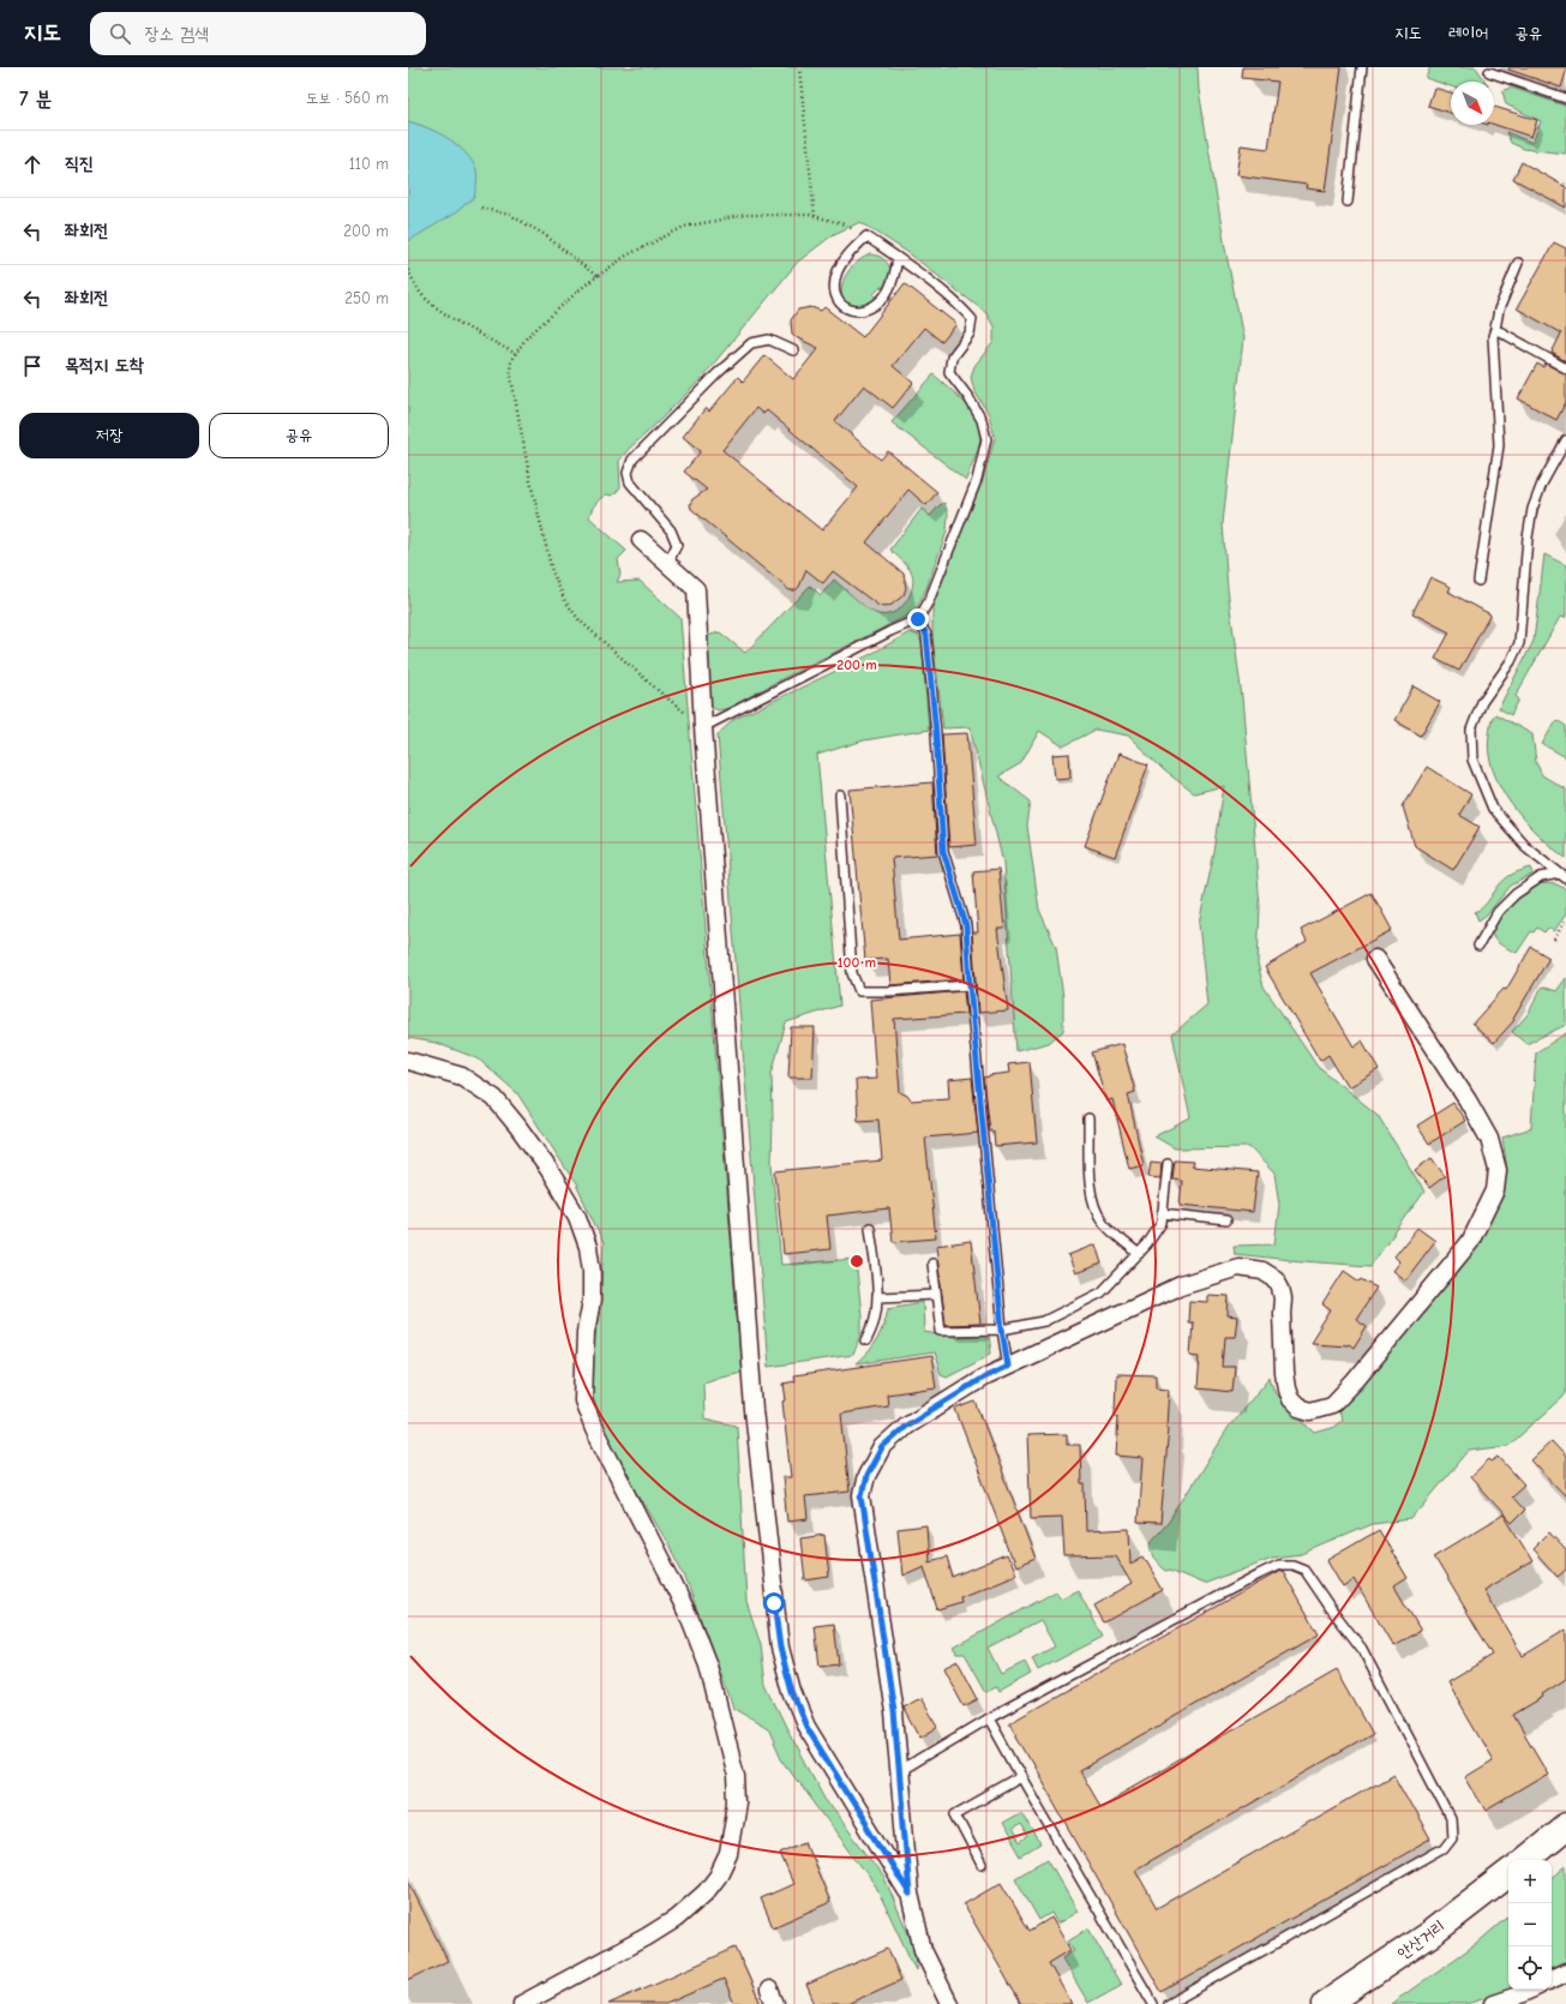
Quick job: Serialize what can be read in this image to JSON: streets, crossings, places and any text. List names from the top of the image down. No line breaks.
{"streets":{"main road":["안산거리"]},"north":"bottom right","page":{"header":"지도","search":"장소 검색","nav":["지도","레이어","공유"],"heading":["7 분","도보 · 560 m"],"list":[["직진","110 m"],["좌회전","200 m"],["좌회전","250 m"],"목적지 도착"],"buttons":["저장","공유"],"map_buttons":["+","−"]},"rings":["200 m","100 m"]}
